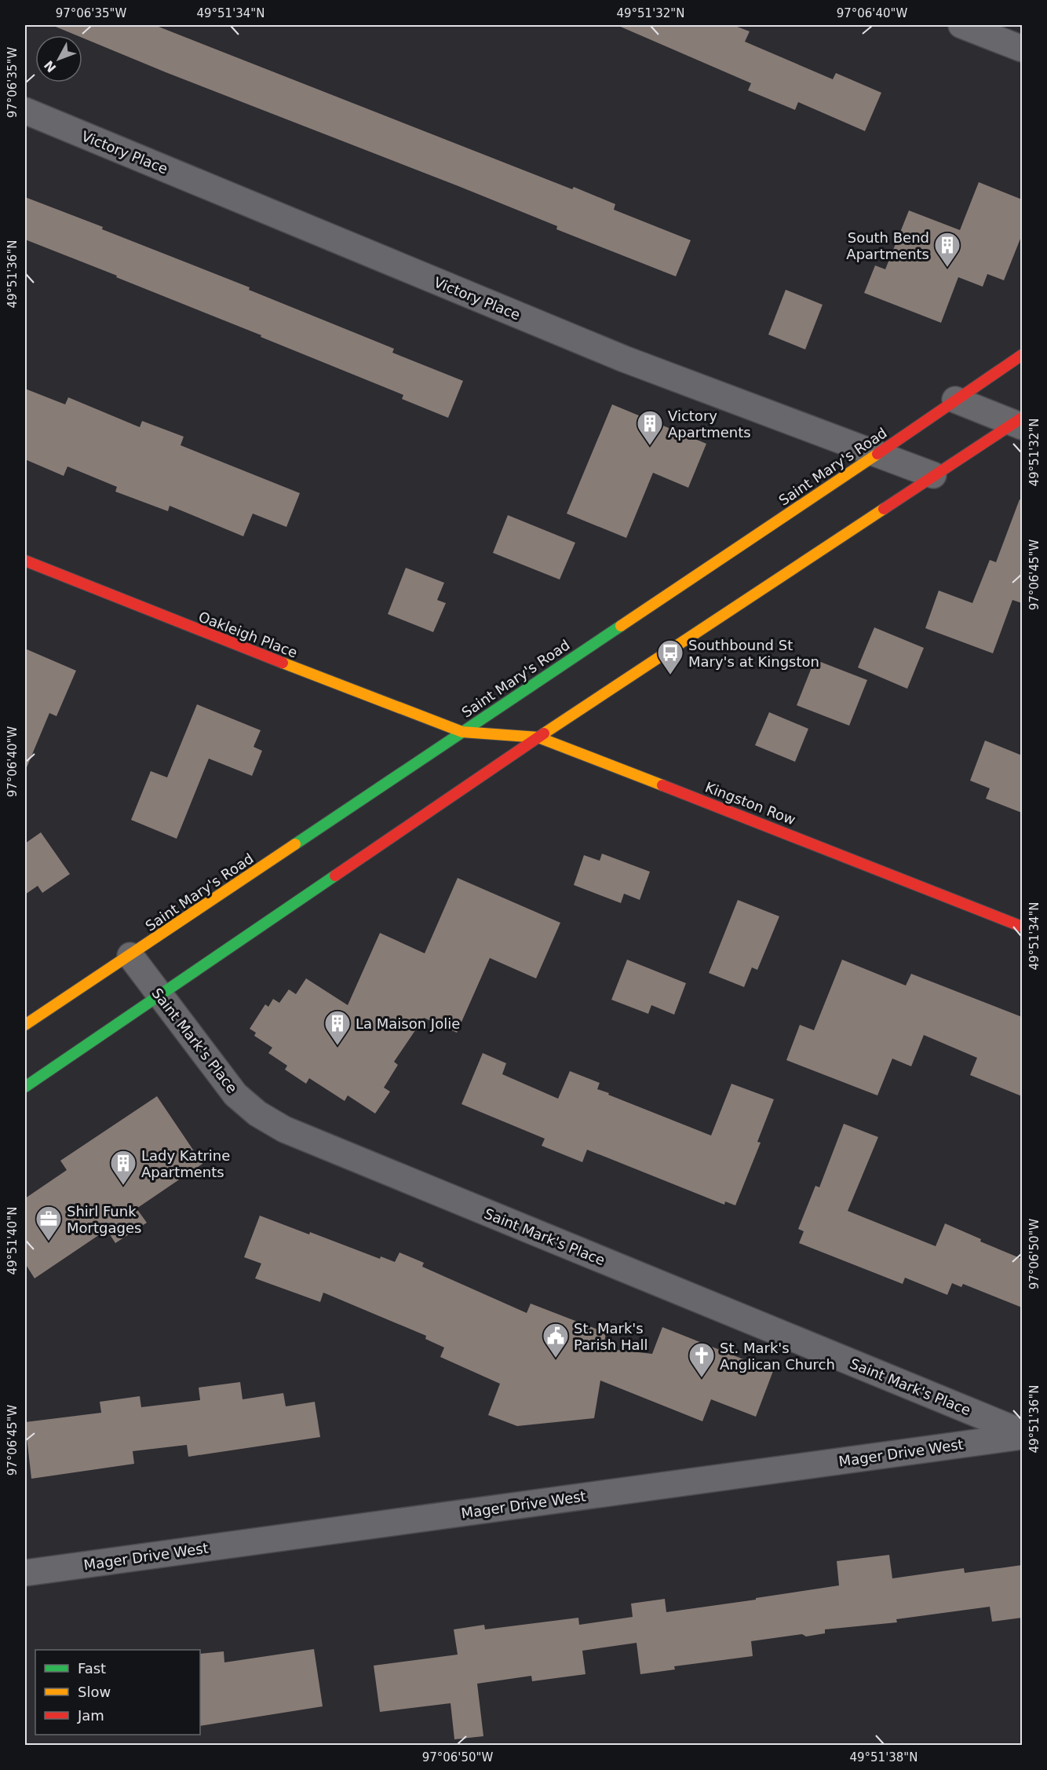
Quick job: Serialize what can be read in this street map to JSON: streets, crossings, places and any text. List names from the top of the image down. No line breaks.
{"streets":{"main road":["Saint Mary's Road","Oakleigh Place","Kingston Row"],"street":["Victory Place","Saint Mark's Place","Mager Drive West"]},"crossings":[["Victory Place","Saint Mary's Road"],["Saint Mary's Road","Oakleigh Place"],["Saint Mary's Road","Kingston Row"],["Saint Mary's Road","Saint Mark's Place"],["Oakleigh Place","Kingston Row"],["Saint Mark's Place","Mager Drive West"]],"places":{"building":["South Bend Apartments","Victory Apartments","La Maison Jolie","Lady Katrine Apartments"],"bus stop":["Southbound St Mary's at Kingston"],"office":["Shirl Funk Mortgages"],"public building":["St. Mark's Parish Hall"],"church":["St. Mark's Anglican Church"]},"legend":["Fast","Slow","Jam"],"north":"bottom left","coordinates":["97°06'35\"W","49°51'34\"N","49°51'32\"N","97°06'40\"W","49°51'36\"N","97°06'45\"W","49°51'40\"N","97°06'50\"W","49°51'38\"N"]}
